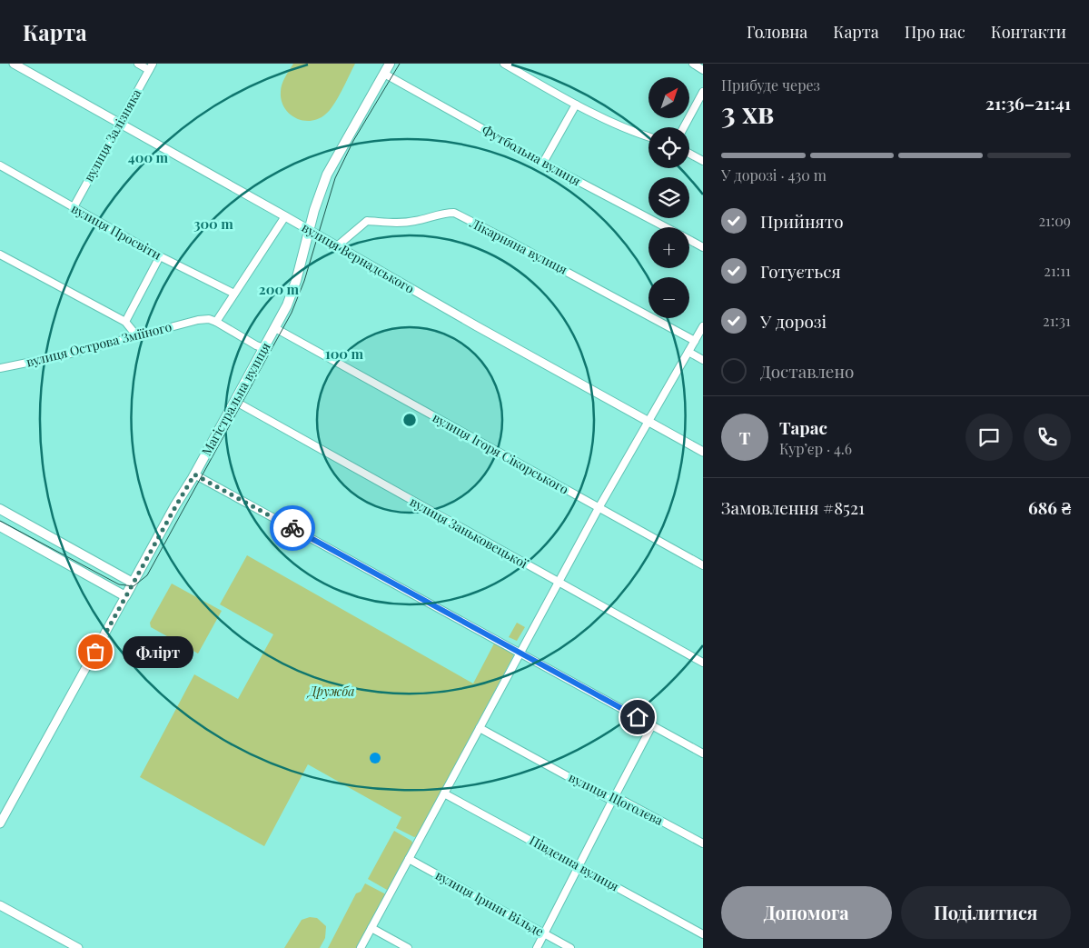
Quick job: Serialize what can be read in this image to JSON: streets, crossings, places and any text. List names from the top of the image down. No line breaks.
{"streets":{"main road":["Магістральна вулиця"],"street":["вулиця Залізняка","Футбольна вулиця","вулиця Просвіти","Лікарняна вулиця","вулиця Вернадського","вулиця Острова Зміїного","вулиця Ігоря Сікорського","вулиця Заньковецької","вулиця Щоголєва","Південна вулиця","вулиця Ірини Вільде"]},"crossings":[["вулиця Залізняка","вулиця Просвіти"],["вулиця Залізняка","вулиця Вернадського"],["Футбольна вулиця","Магістральна вулиця"],["Лікарняна вулиця","вулиця Вернадського"],["вулиця Вернадського","Магістральна вулиця"],["Магістральна вулиця","вулиця Ігоря Сікорського"],["Магістральна вулиця","вулиця Заньковецької"]],"parks":["Дружба"],"places":["Флірт"],"north":"top right","page":{"header":"Карта","nav":["Головна","Карта","Про нас","Контакти"],"heading":["3 хв","Прибуде через","21:36–21:41"],"panel":["Тарас","Кур’єр · 4.6","Замовлення #8521","686 ₴"],"map_buttons":["+","−"],"bar":"У дорозі · 430 m","list":[["Прийнято","21:09"],["Готується","21:11"],["У дорозі","21:31"],"Доставлено"],"round":"Т","bubble":"Флірт","buttons":["Допомога","Поділитися"]},"rings":["400 m","300 m","200 m","100 m"]}
